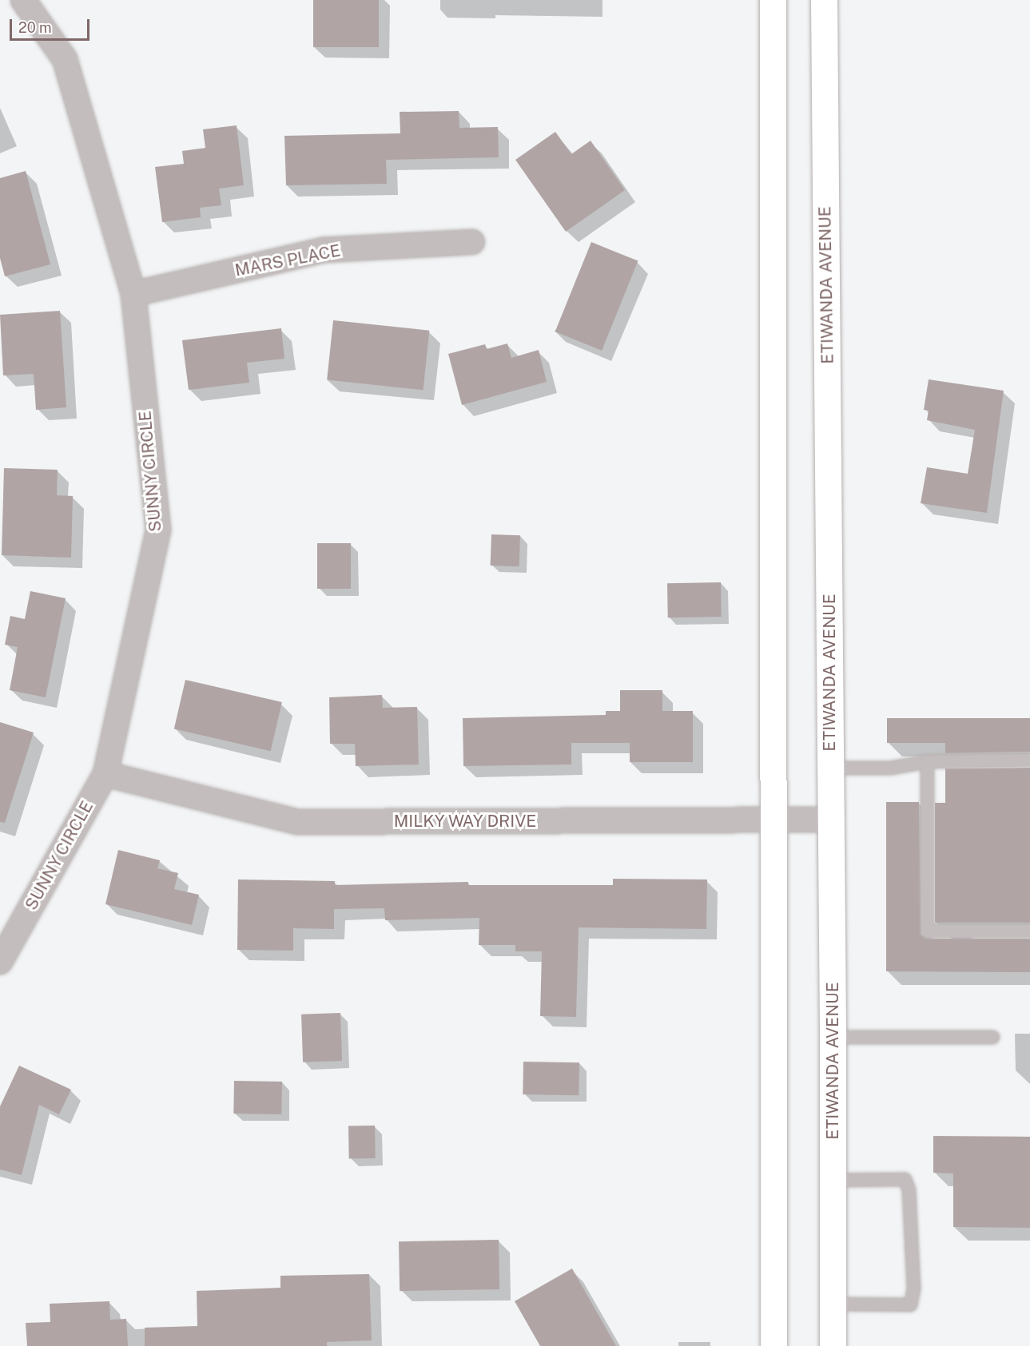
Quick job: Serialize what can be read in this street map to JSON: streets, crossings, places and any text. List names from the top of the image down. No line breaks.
{"streets":{"main road":["ETIWANDA AVENUE"],"street":["MARS PLACE","SUNNY CIRCLE","MILKY WAY DRIVE"]},"crossings":[["MARS PLACE","SUNNY CIRCLE"],["ETIWANDA AVENUE","MILKY WAY DRIVE"],["SUNNY CIRCLE","MILKY WAY DRIVE"]],"scale_bar":"20 m"}
